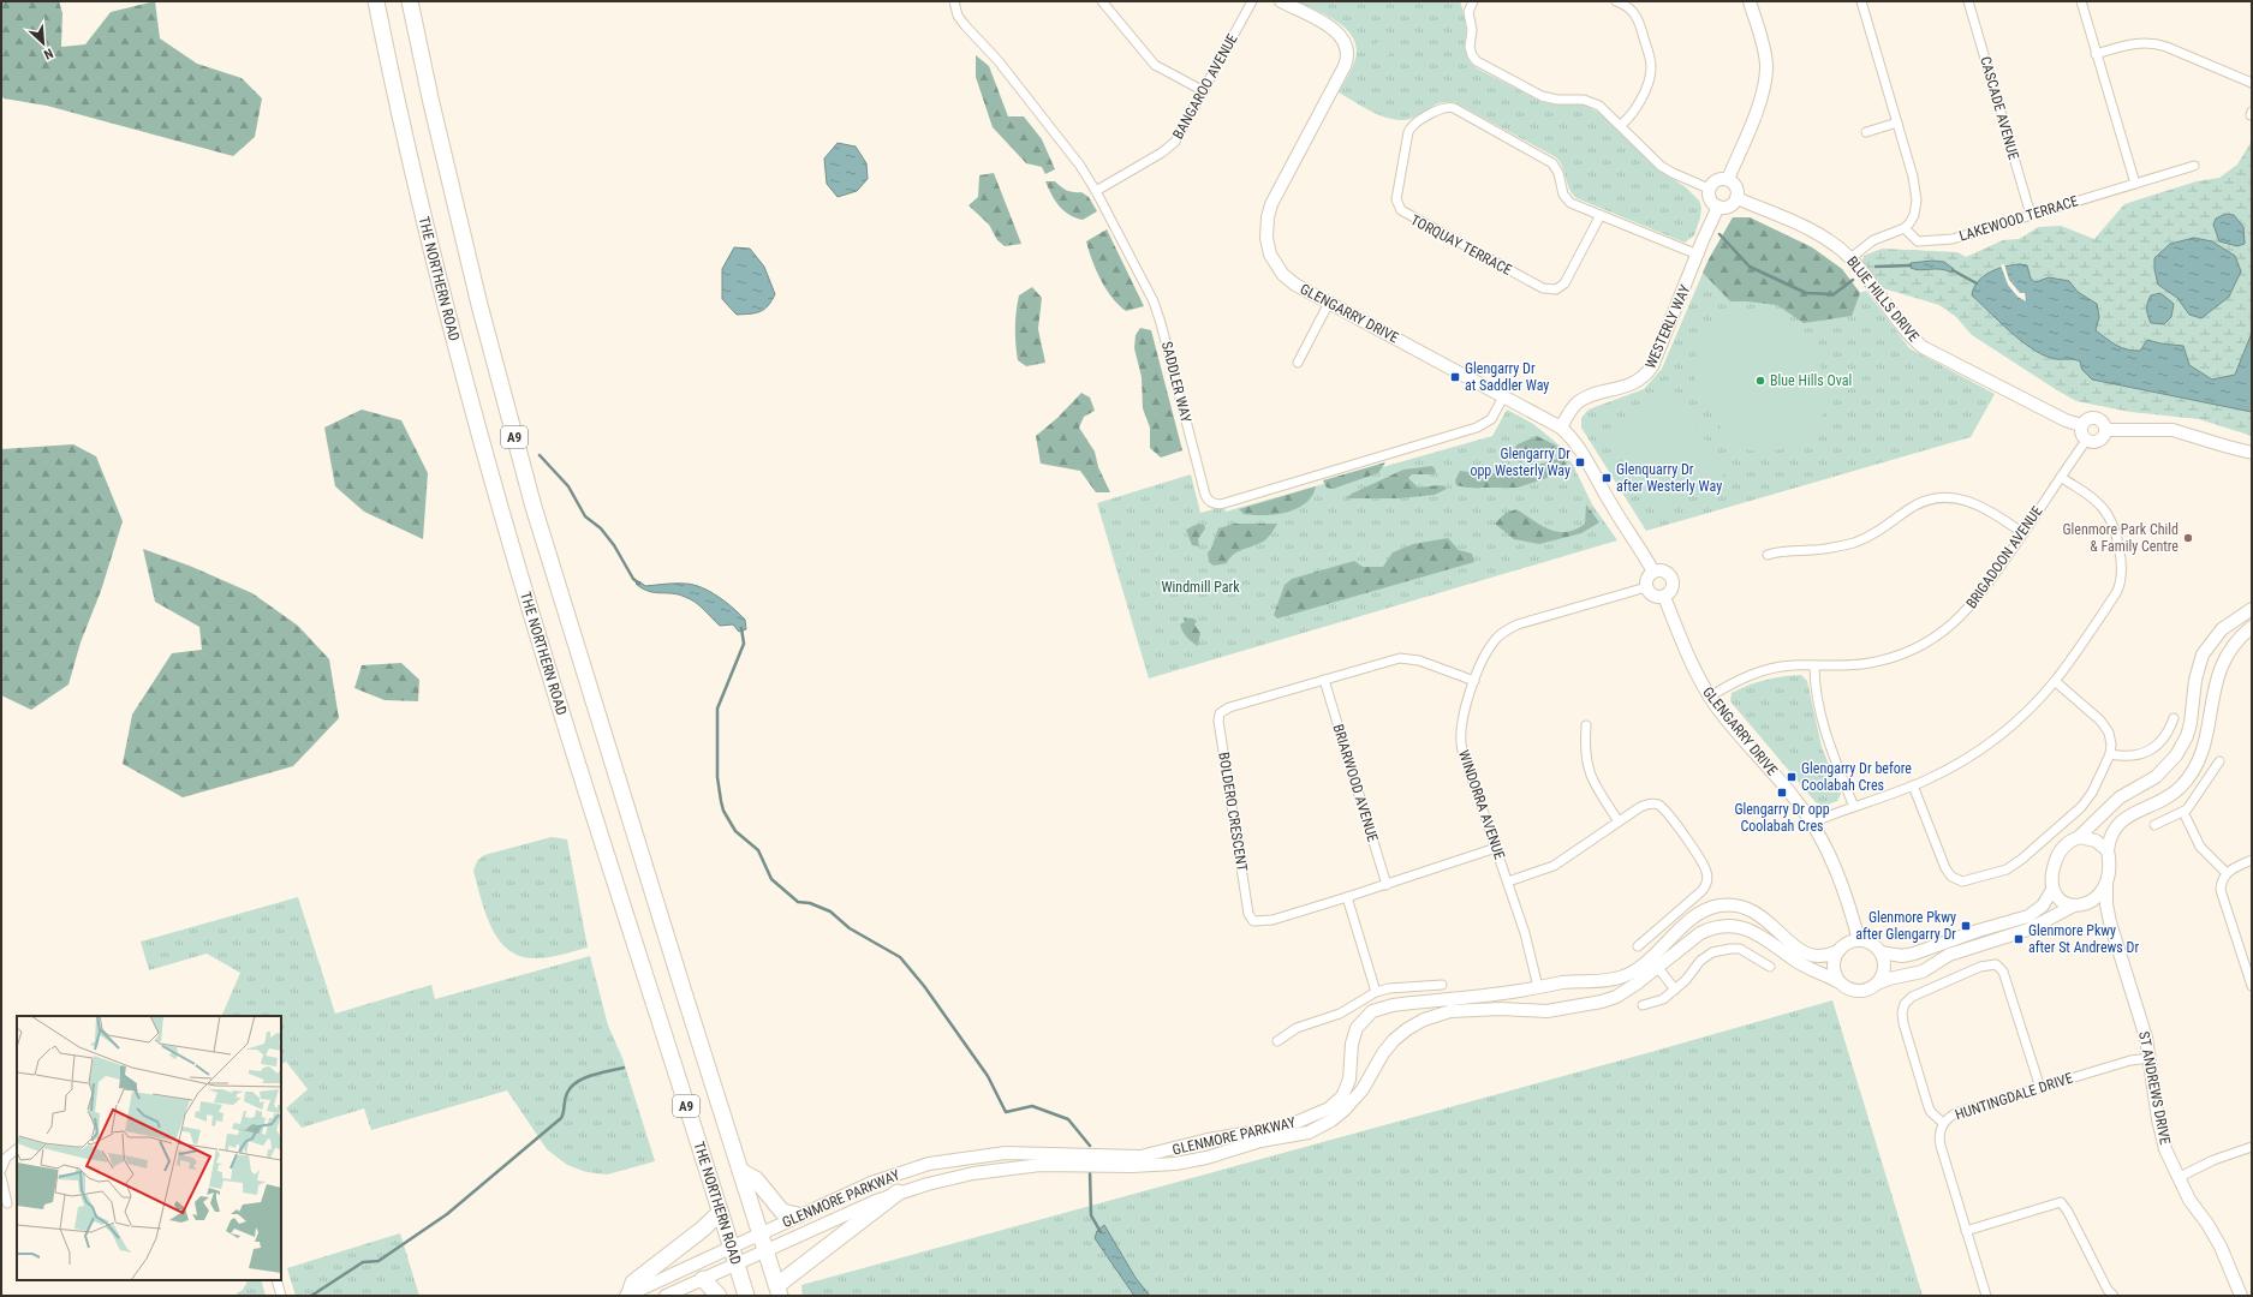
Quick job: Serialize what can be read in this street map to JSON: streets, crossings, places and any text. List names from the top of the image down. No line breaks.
{"streets":{"highway":["THE NORTHERN ROAD","A9"],"main road":["BLUE HILLS DRIVE","GLENGARRY DRIVE","WESTERLY WAY","ST ANDREWS DRIVE","GLENMORE PARKWAY"],"street":["BANGAROO AVENUE","CASCADE AVENUE","LAKEWOOD TERRACE","TORQUAY TERRACE","SADDLER WAY","BRIGADOON AVENUE","BRIARWOOD AVENUE","WINDORRA AVENUE","BOLDERO CRESCENT","HUNTINGDALE DRIVE"]},"crossings":[["BANGAROO AVENUE","SADDLER WAY"],["CASCADE AVENUE","LAKEWOOD TERRACE"],["TORQUAY TERRACE","WESTERLY WAY"],["THE NORTHERN ROAD","GLENMORE PARKWAY"],["BLUE HILLS DRIVE","WESTERLY WAY"],["BLUE HILLS DRIVE","BRIGADOON AVENUE"],["GLENGARRY DRIVE","WESTERLY WAY"],["GLENGARRY DRIVE","SADDLER WAY"],["GLENGARRY DRIVE","BRIGADOON AVENUE"],["GLENGARRY DRIVE","WINDORRA AVENUE"],["GLENGARRY DRIVE","GLENMORE PARKWAY"],["A9","GLENMORE PARKWAY"],["BRIARWOOD AVENUE","BOLDERO CRESCENT"],["WINDORRA AVENUE","BOLDERO CRESCENT"],["WINDORRA AVENUE","GLENMORE PARKWAY"],["ST ANDREWS DRIVE","HUNTINGDALE DRIVE"]],"parks":["Windmill Park"],"places":{"transit":["Glengarry Dr at Saddler Way","Glengarry Dr opp Westerly Way","Glenquarry Dr after Westerly Way","Glengarry Dr before Coolabah Cres","Glengarry Dr opp Coolabah Cres","Glenmore Pkwy after Glengarry Dr","Glenmore Pkwy after St Andrews Dr"],"other":["Blue Hills Oval","Glenmore Park Child & Family Centre"]},"north":"bottom right"}
